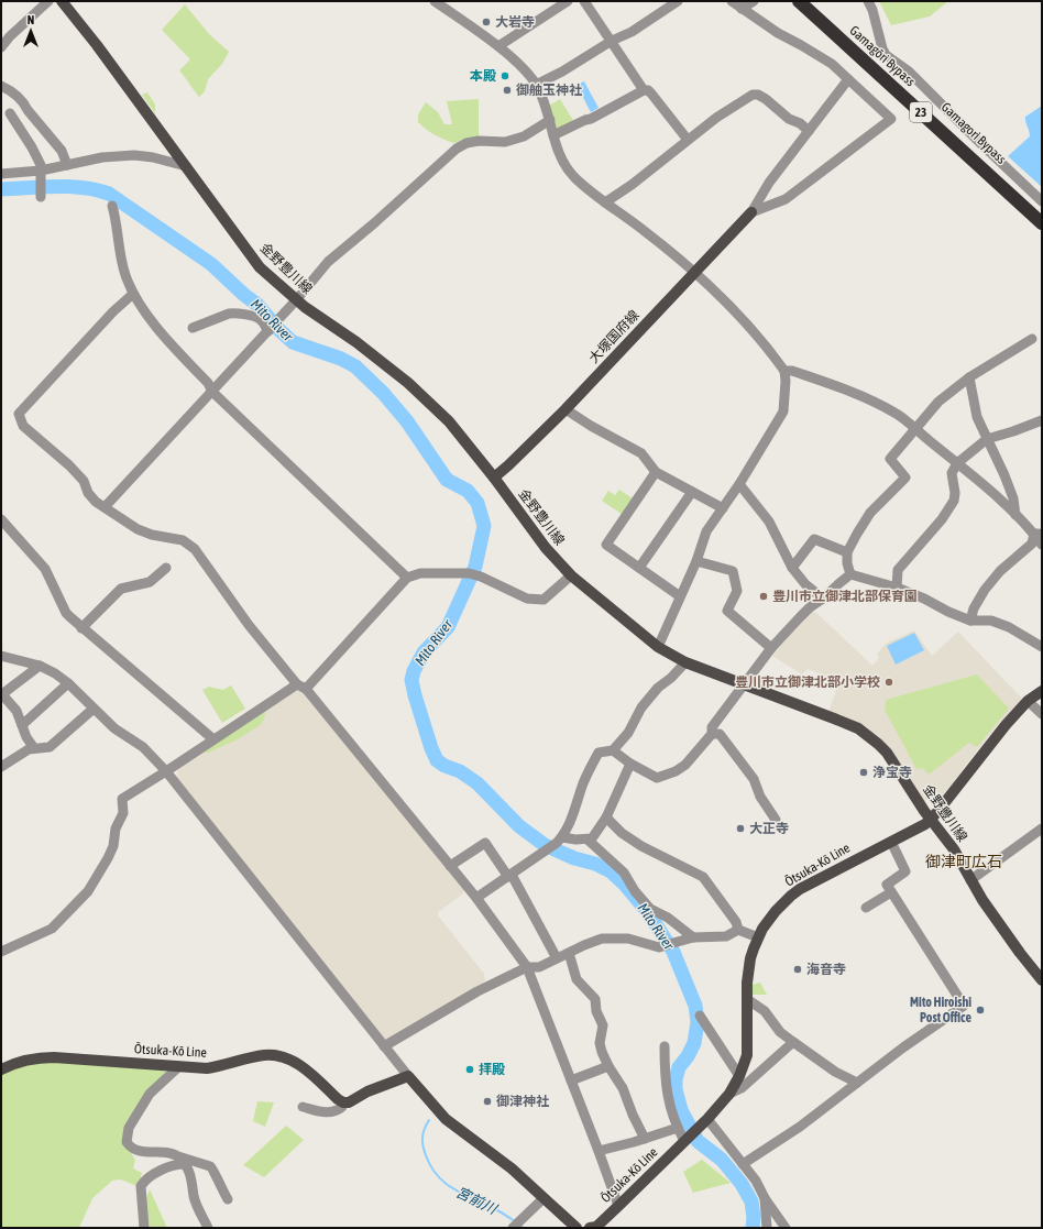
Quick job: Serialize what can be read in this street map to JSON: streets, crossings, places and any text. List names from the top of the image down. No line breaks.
{"streets":{"highway":["Gamagōri Bypass","23","Gamagori Bypass"],"main road":["金野豊川線","大塚国府線","Ōtsuka-Kō Line"]},"crossings":[["金野豊川線","大塚国府線"],["金野豊川線","Ōtsuka-Kō Line"]],"districts":["御津町広石"],"water":["Mito River","宮前川"],"places":["大岩寺","本殿","御舳玉神社","豊川市立御津北部保育園","豊川市立御津北部小学校","浄宝寺","大正寺","海音寺","Mito Hiroishi Post Office","拝殿","御津神社"],"north":"top"}
